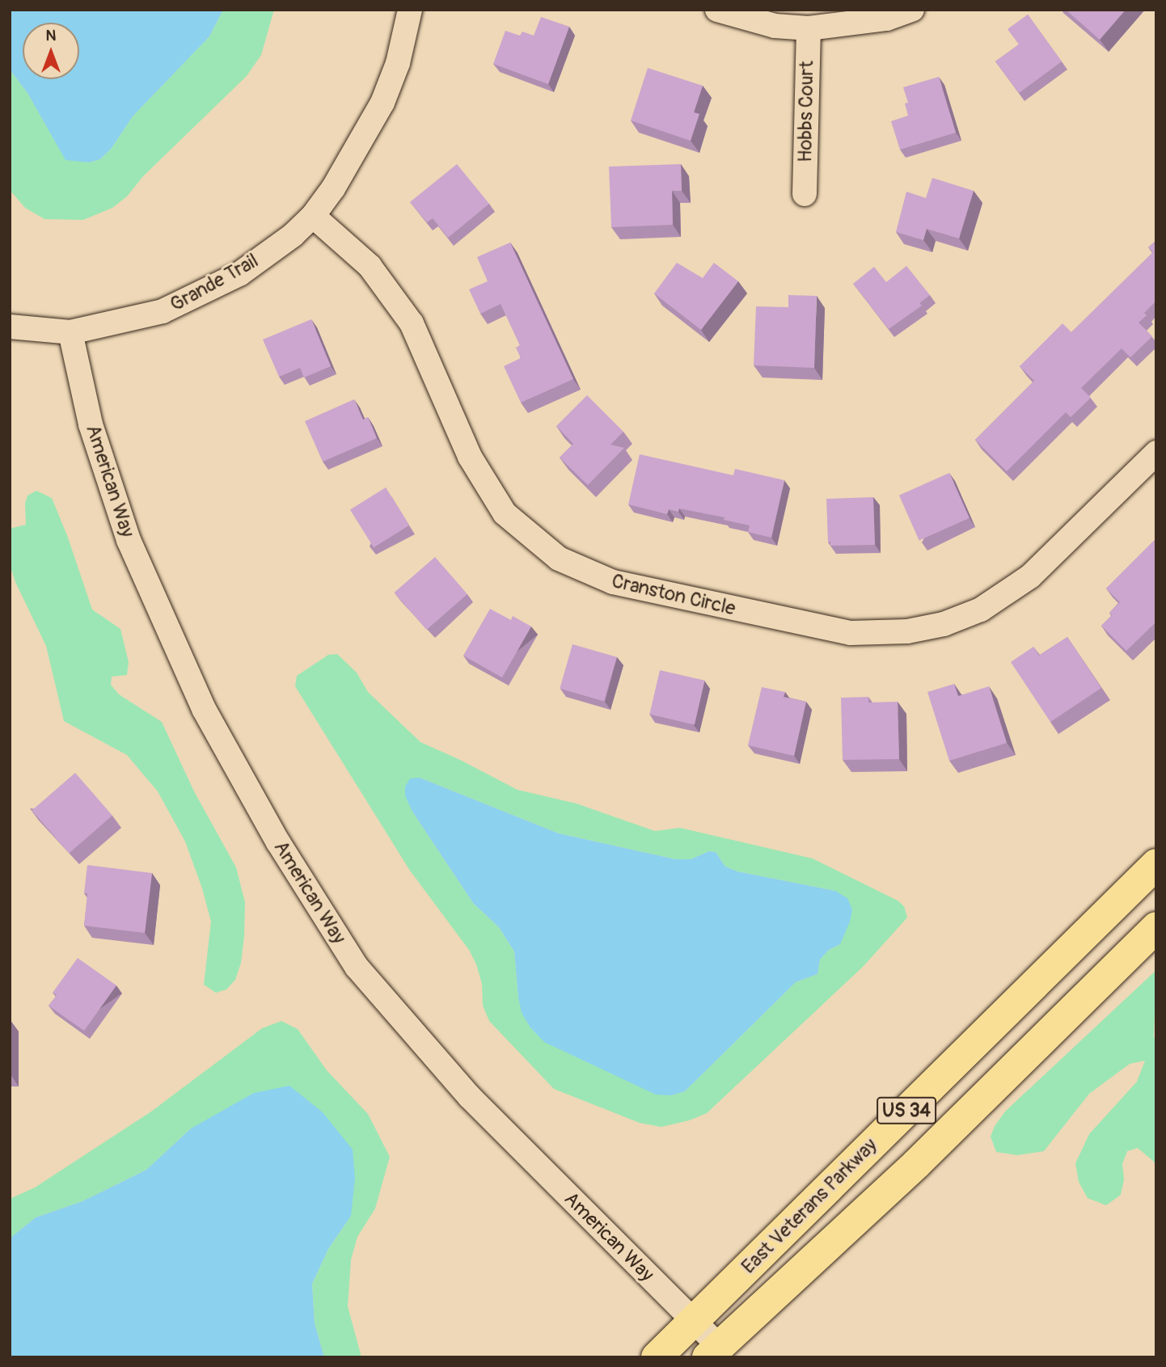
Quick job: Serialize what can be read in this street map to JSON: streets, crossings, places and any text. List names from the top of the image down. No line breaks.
{"streets":{"main road":["US 34","East Veterans Parkway"],"street":["Hobbs Court","Grande Trail","American Way","Cranston Circle"]},"crossings":[["Grande Trail","American Way"],["Grande Trail","Cranston Circle"],["American Way","East Veterans Parkway"]],"north":"top"}
